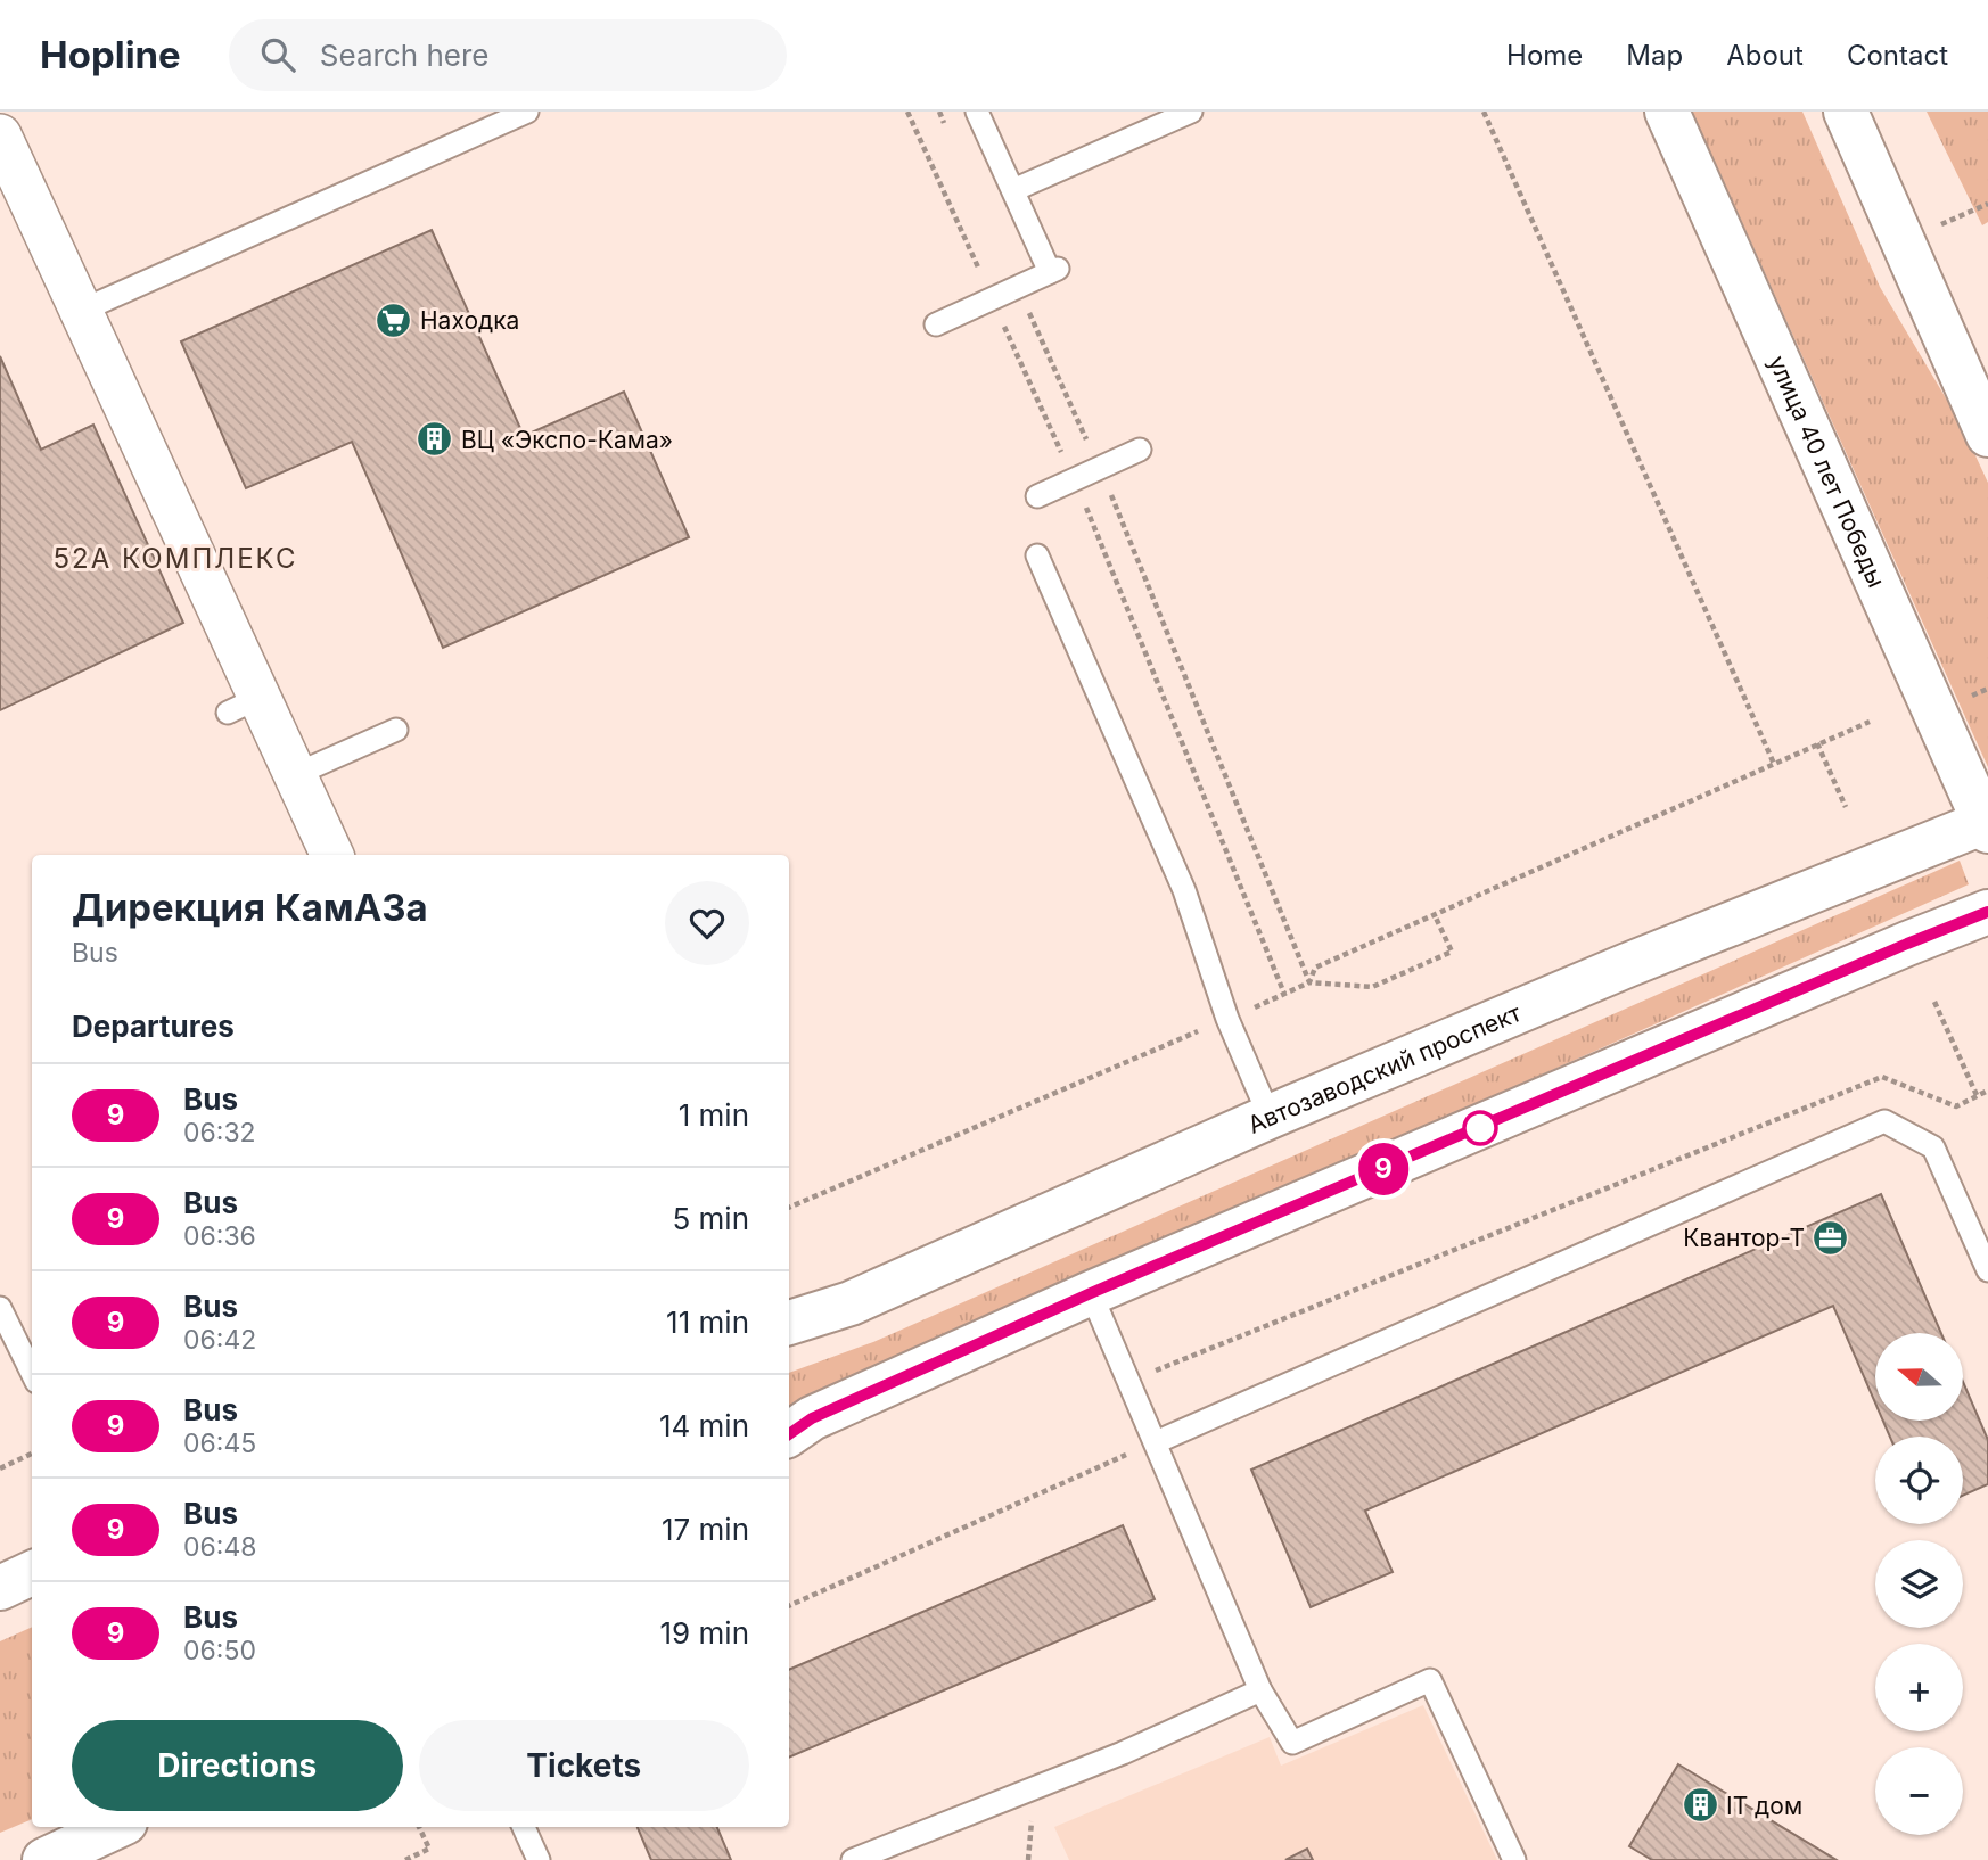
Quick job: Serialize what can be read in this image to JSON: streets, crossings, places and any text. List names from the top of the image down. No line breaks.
{"streets":{"street":["улица 40 лет Победы","Автозаводский проспект"]},"crossings":[["улица 40 лет Победы","Автозаводский проспект"]],"districts":["52А КОМПЛЕКС"],"places":{"supermarket":["Находка"],"building":["ВЦ «Экспо-Кама»","IT дом"],"office":["Квантор-Т"]},"lines":["bus line 9"],"north":"left","page":{"header":"Hopline","search":"Search here","nav":["Home","Map","About","Contact"],"on_map":"9","heading":[["Дирекция КамАЗа","Bus"],"Departures"],"list":[{"mark":"9","name":"Bus","note":"06:32","value":"1 min"},{"mark":"9","name":"Bus","note":"06:36","value":"5 min"},{"mark":"9","name":"Bus","note":"06:42","value":"11 min"},{"mark":"9","name":"Bus","note":"06:45","value":"14 min"},{"mark":"9","name":"Bus","note":"06:48","value":"17 min"},{"mark":"9","name":"Bus","note":"06:50","value":"19 min"}],"map_buttons":["+","−"],"buttons":["Directions","Tickets"]}}
